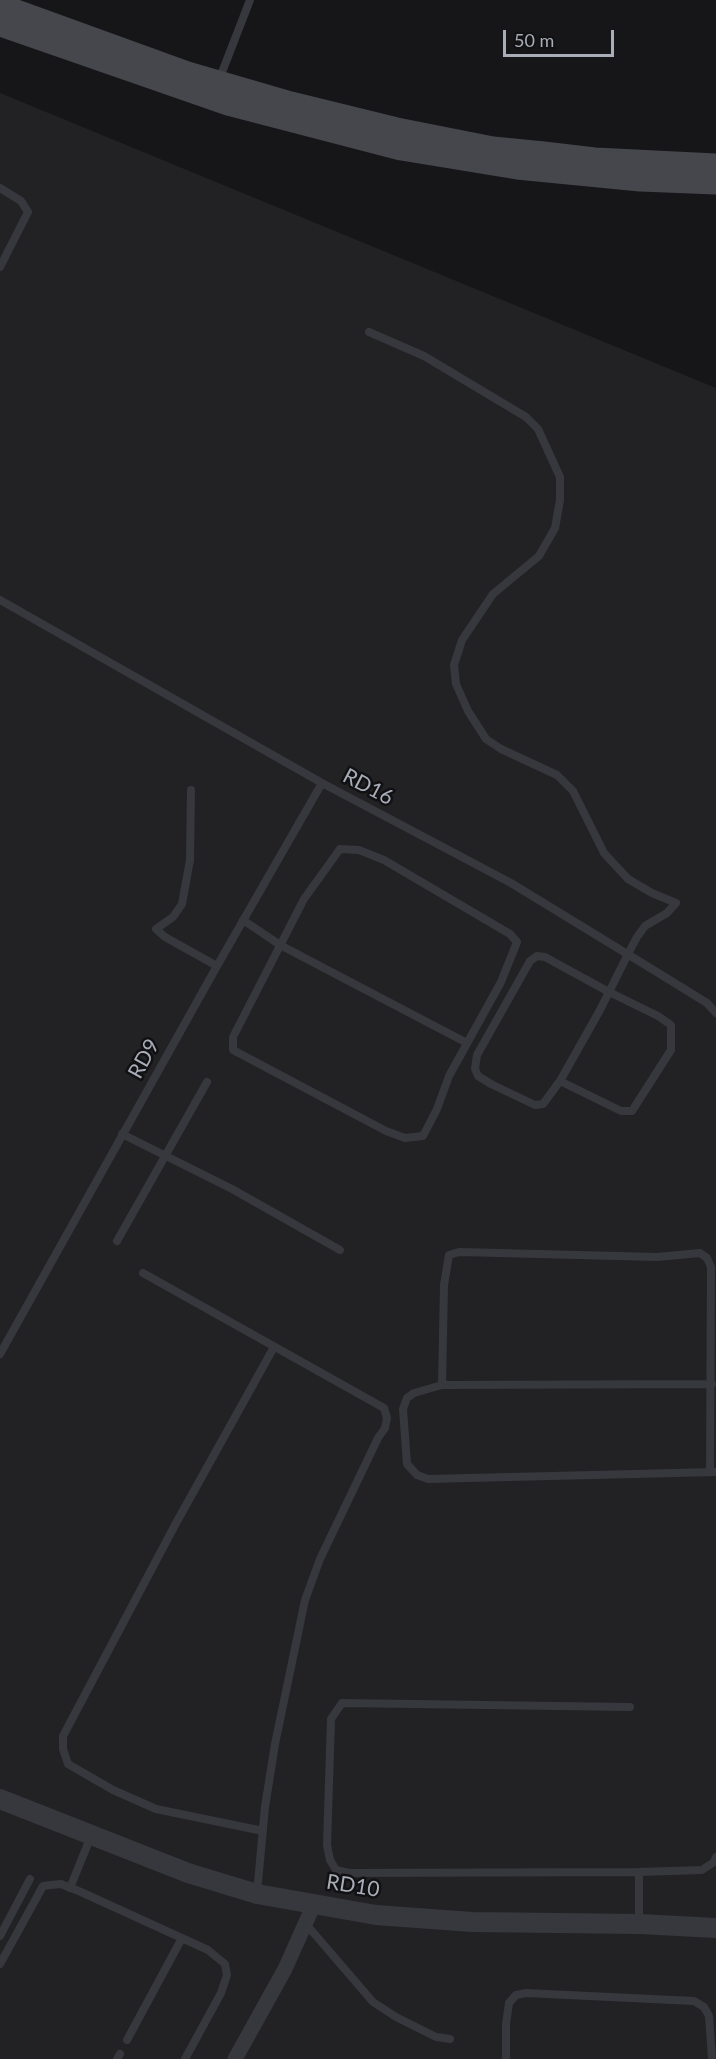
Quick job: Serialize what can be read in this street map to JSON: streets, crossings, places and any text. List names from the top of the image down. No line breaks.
{"streets":{"street":["RD10"],"lane":["RD16","RD9"]},"crossings":[["RD16","RD9"]],"scale_bar":"50 m"}
